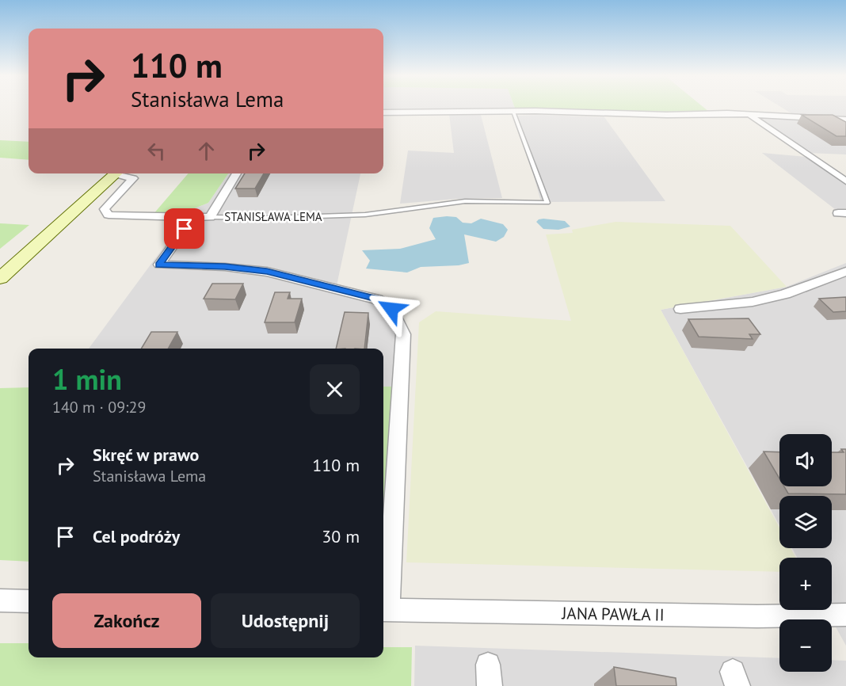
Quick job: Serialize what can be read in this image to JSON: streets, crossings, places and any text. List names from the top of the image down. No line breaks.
{"streets":{"street":["STANISŁAWA LEMA","JANA PAWŁA II"]},"page":{"turn":["110 m","Stanisława Lema"],"heading":["1 min","140 m · 09:29"],"list":[{"name":"Skręć w prawo","note":"Stanisława Lema","value":"110 m"},{"name":"Cel podróży","value":"30 m"}],"map_buttons":["+","−"],"buttons":["Zakończ","Udostępnij"]}}
